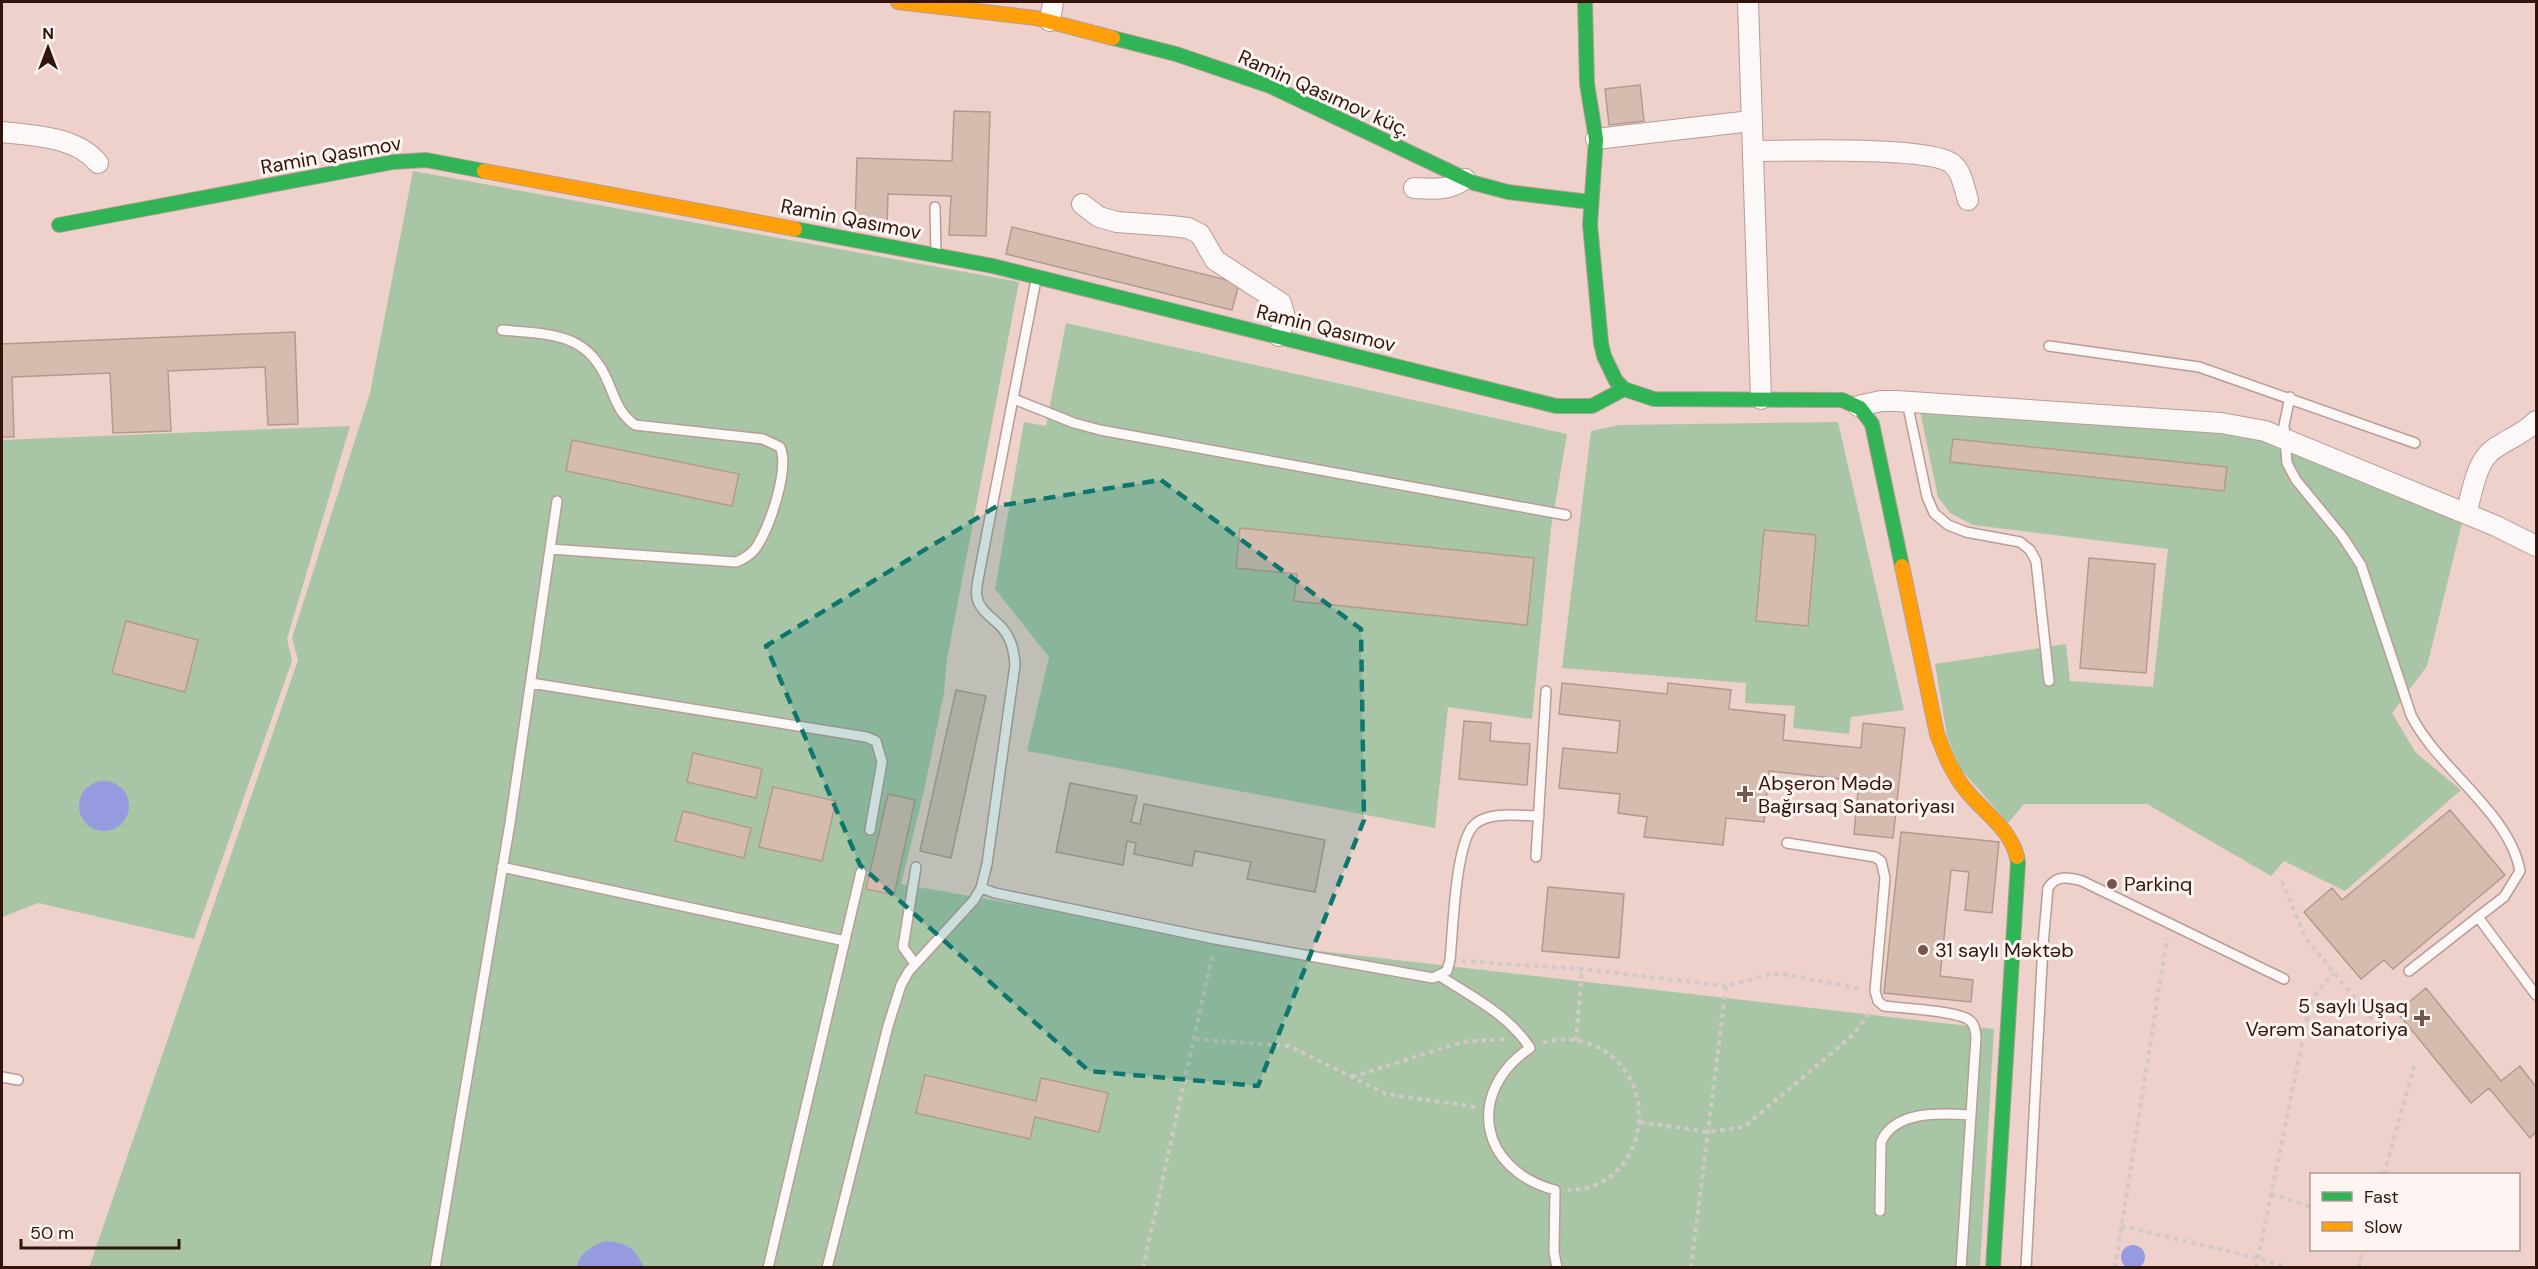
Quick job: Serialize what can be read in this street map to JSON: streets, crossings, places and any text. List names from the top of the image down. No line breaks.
{"streets":{"street":["Ramin Qasımov küç.","Ramin Qasımov"]},"places":{"health":["Abşeron Mədə Bağırsaq Sanatoriyası","5 saylı Uşaq Vərəm Sanatoriya"],"other":["Parkinq","31 saylı Məktəb"]},"legend":["Fast","Slow"],"scale_bar":"50 m","north":"top"}
